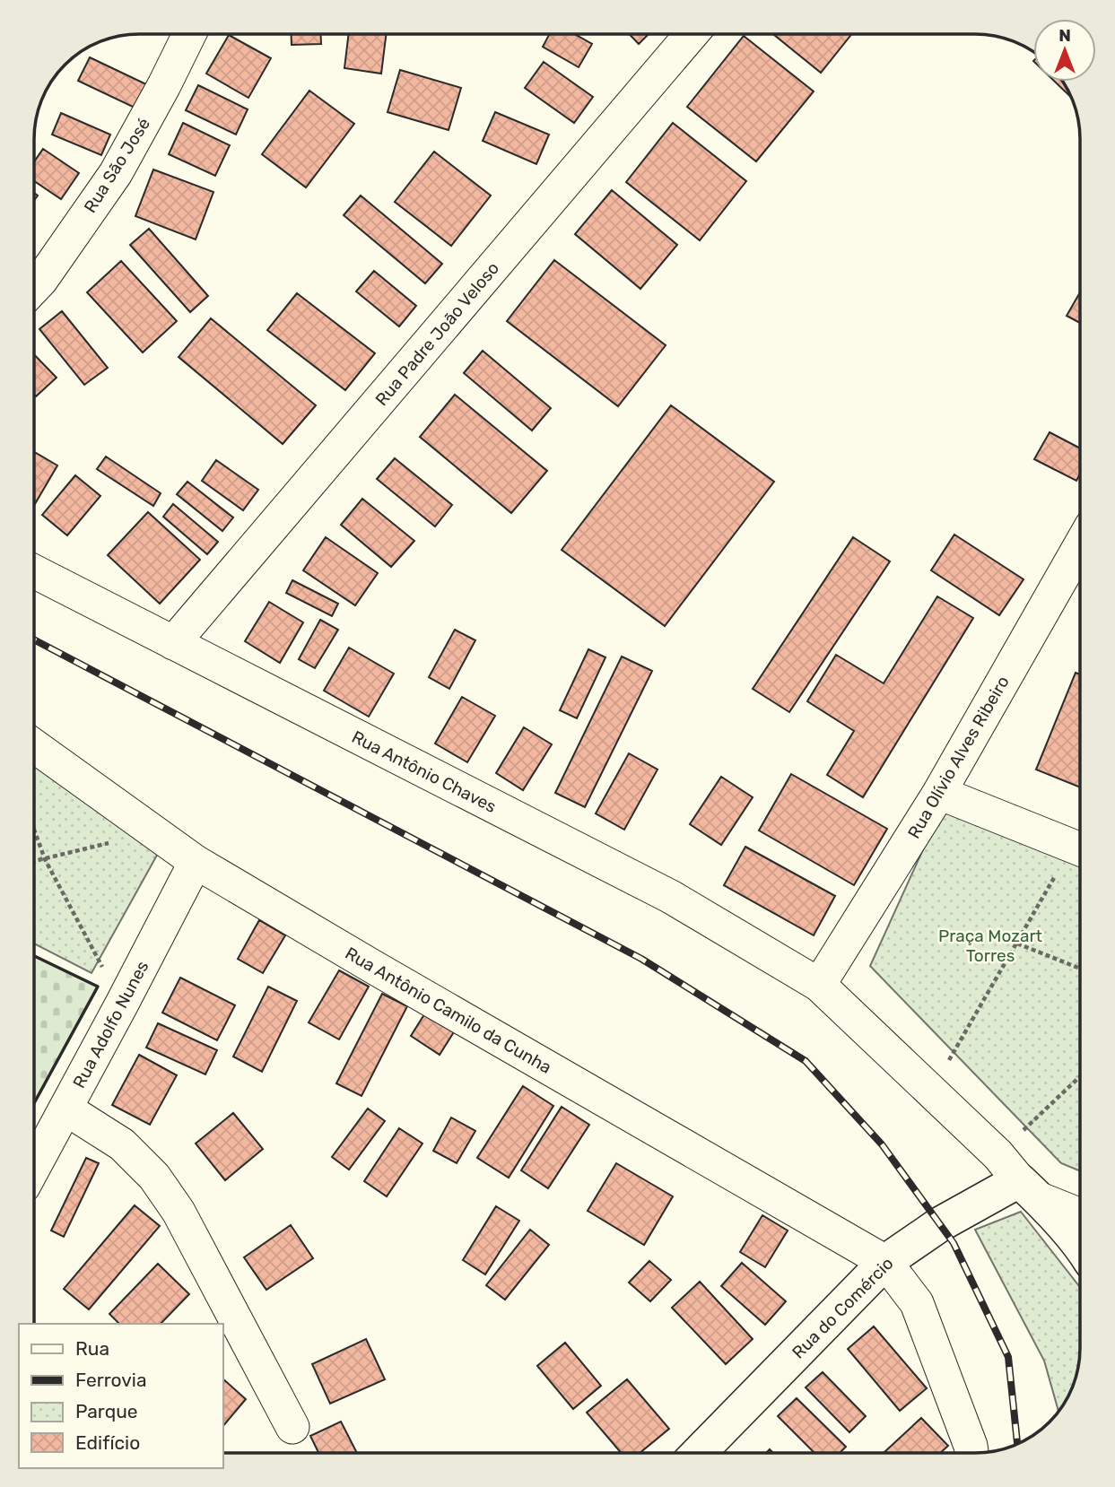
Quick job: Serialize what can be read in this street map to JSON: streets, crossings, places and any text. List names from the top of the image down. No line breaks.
{"streets":{"street":["Rua São José","Rua Padre João Veloso","Rua Olívio Alves Ribeiro","Rua Antônio Chaves","Rua Antônio Camilo da Cunha","Rua Adolfo Nunes","Rua do Comércio"]},"crossings":[["Rua Padre João Veloso","Rua Antônio Chaves"],["Rua Olívio Alves Ribeiro","Rua Antônio Chaves"],["Rua Antônio Camilo da Cunha","Rua Adolfo Nunes"],["Rua Antônio Camilo da Cunha","Rua do Comércio"]],"parks":["Praça Mozart Torres"],"legend":["Rua","Ferrovia","Parque","Edifício"],"north":"top"}
